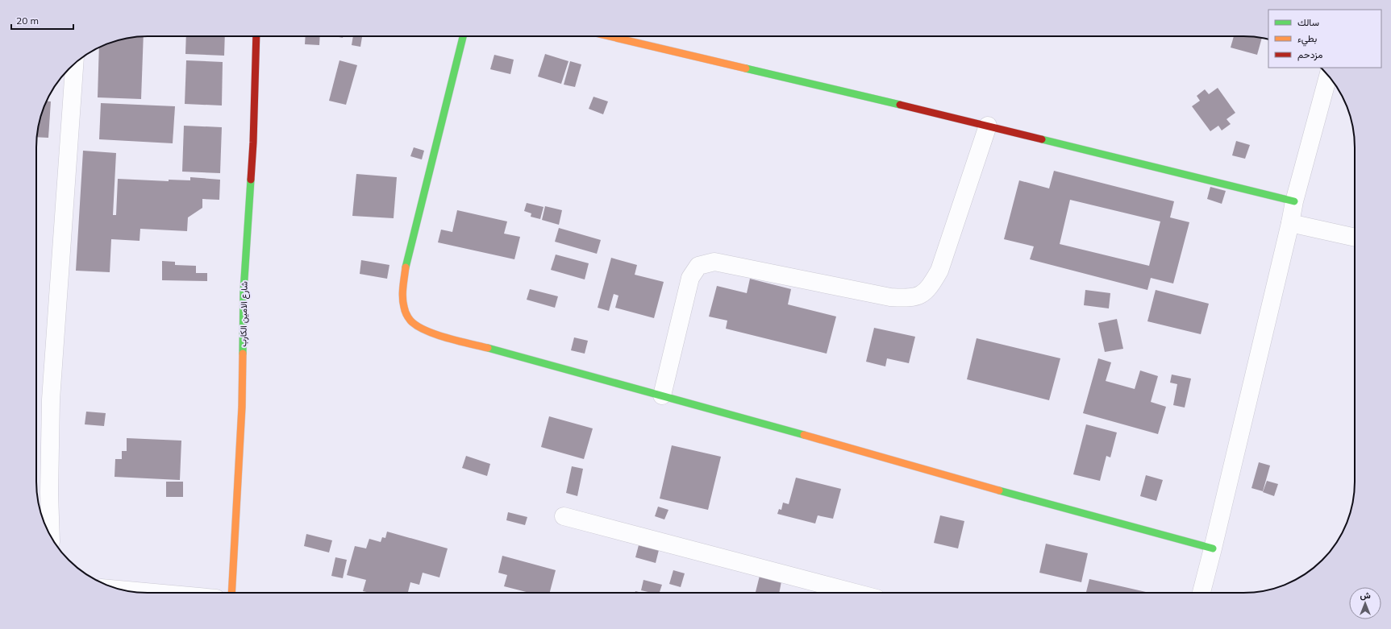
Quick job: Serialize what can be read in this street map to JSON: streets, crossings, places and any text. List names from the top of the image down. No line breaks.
{"streets":{"street":["شارع الامين الكارب"]},"legend":["سالك","بطيء","مزدحم"],"scale_bar":"20 m","north":"top"}
